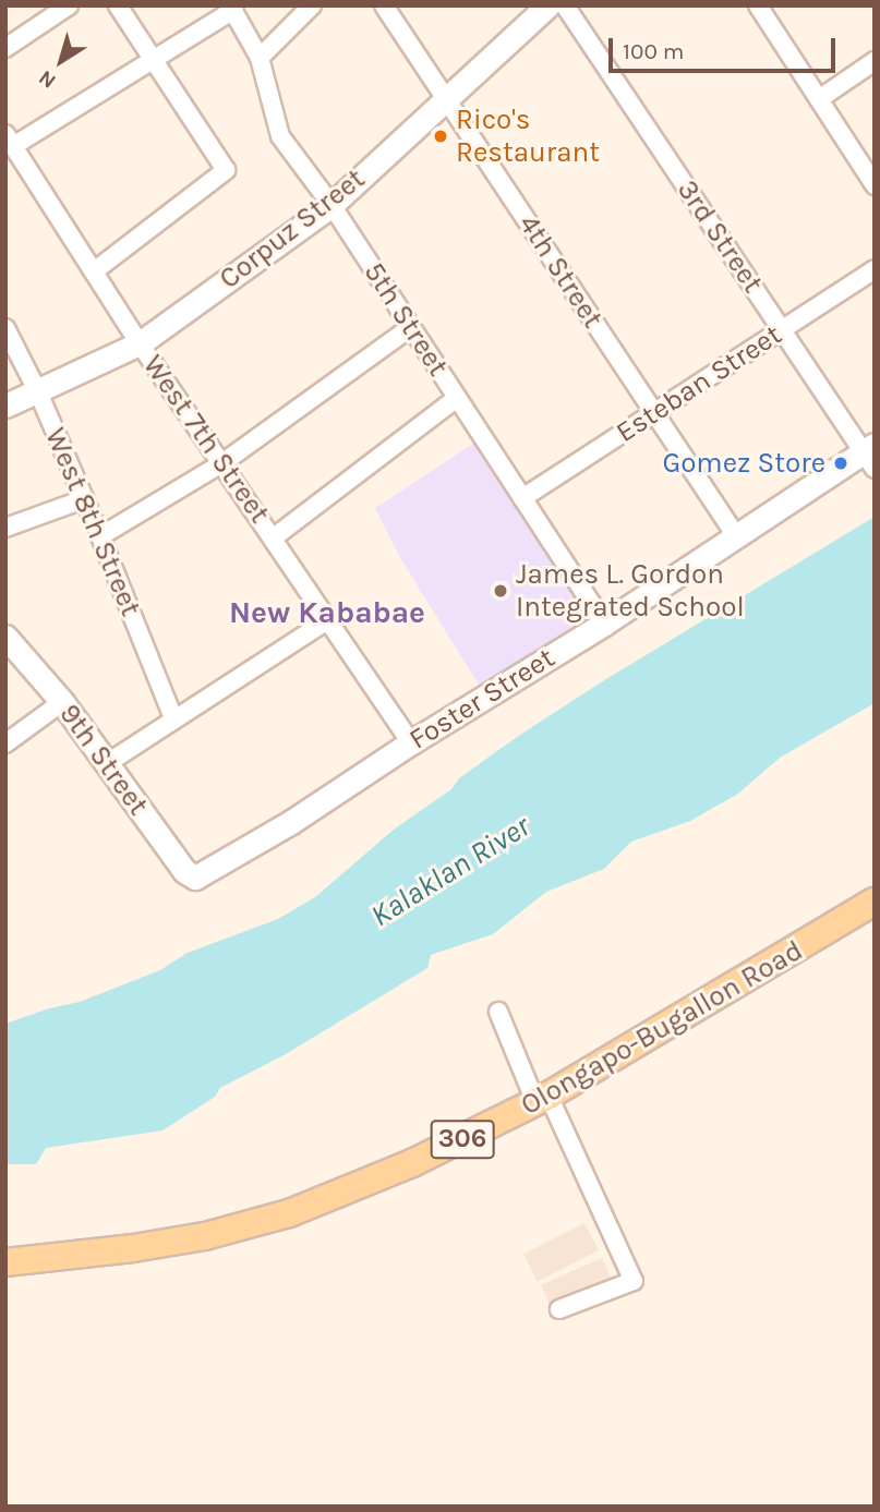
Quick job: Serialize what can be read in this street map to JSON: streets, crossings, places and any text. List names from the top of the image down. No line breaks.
{"streets":{"main road":["Olongapo-Bugallon Road","306"],"street":["Corpuz Street","3rd Street","4th Street","5th Street","Esteban Street","West 7th Street","West 8th Street","Foster Street","9th Street"]},"crossings":[["Corpuz Street","4th Street"],["Corpuz Street","5th Street"],["Corpuz Street","West 7th Street"],["Corpuz Street","West 8th Street"],["3rd Street","Esteban Street"],["3rd Street","Foster Street"],["4th Street","Esteban Street"],["4th Street","Foster Street"],["5th Street","Esteban Street"],["5th Street","Foster Street"],["West 7th Street","Foster Street"],["Foster Street","9th Street"]],"districts":["New Kababae"],"water":["Kalaklan River"],"places":["Rico's Restaurant","Gomez Store","James L. Gordon Integrated School"],"scale_bar":"100 m","north":"bottom left"}
